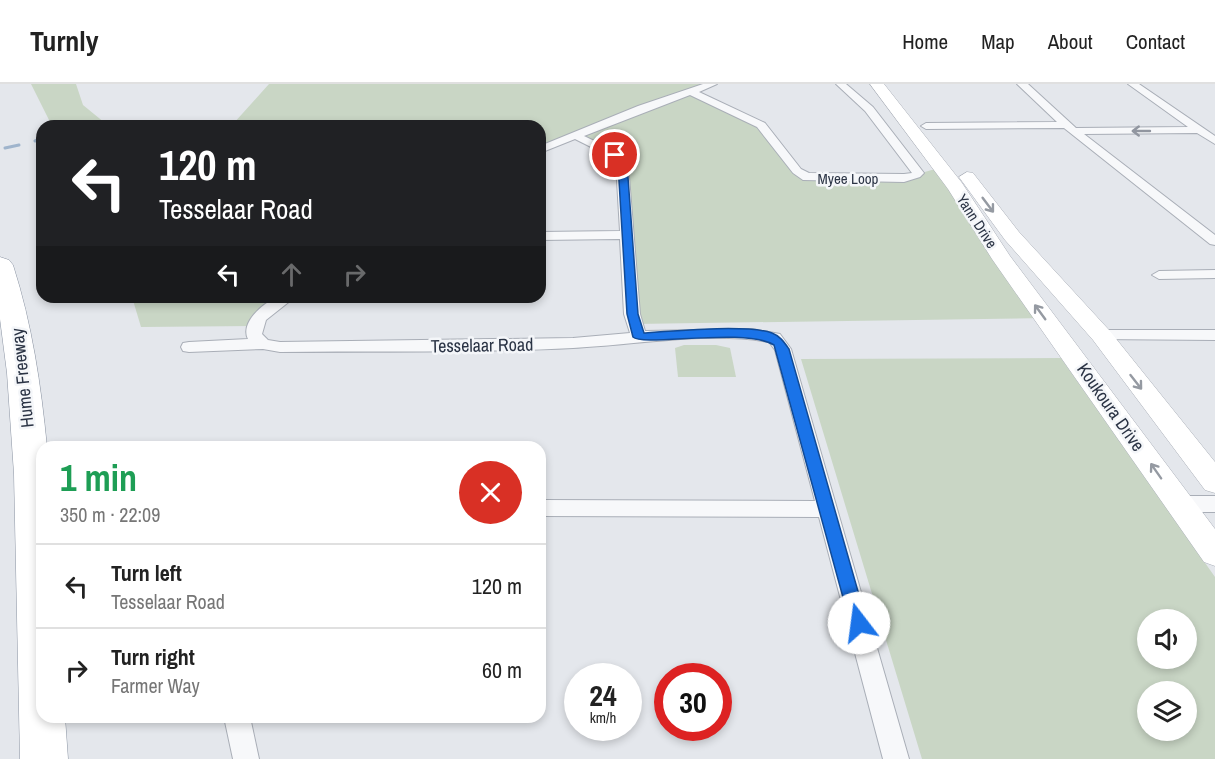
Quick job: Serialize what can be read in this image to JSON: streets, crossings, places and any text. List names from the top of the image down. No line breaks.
{"streets":{"highway":["Hume Freeway"],"street":["Myee Loop","Yann Drive","Tesselaar Road","Koukoura Drive"]},"crossings":[["Yann Drive","Koukoura Drive"]],"page":{"header":"Turnly","nav":["Home","Map","About","Contact"],"turn":["120 m","Tesselaar Road"],"heading":["1 min","350 m · 22:09"],"list":[{"name":"Turn left","note":"Tesselaar Road","value":"120 m"},{"name":"Turn right","note":"Farmer Way","value":"60 m"}],"speed":"24 km/h","limit":"30"}}
